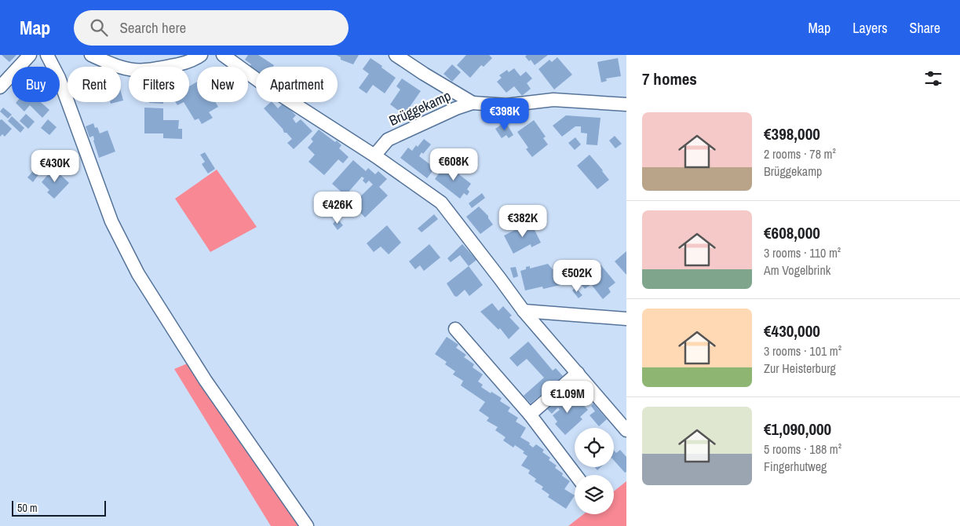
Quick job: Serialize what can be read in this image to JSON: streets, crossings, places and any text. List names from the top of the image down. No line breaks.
{"streets":{"street":["Brüggekamp"]},"scale_bar":"50 m","page":{"header":"Map","search":"Search here","nav":["Map","Layers","Share"],"heading":"7 homes","chip":["Buy","Rent","Filters","New","Apartment"],"price":["€398K","€608K","€430K","€426K","€382K","€502K","€1.09M"],"list":[{"name":"€398,000","note":"2 rooms · 78 m² · Brüggekamp"},{"name":"€608,000","note":"3 rooms · 110 m² · Am Vogelbrink"},{"name":"€430,000","note":"3 rooms · 101 m² · Zur Heisterburg"},{"name":"€1,090,000","note":"5 rooms · 188 m² · Fingerhutweg"}],"scale":"50 m"}}
